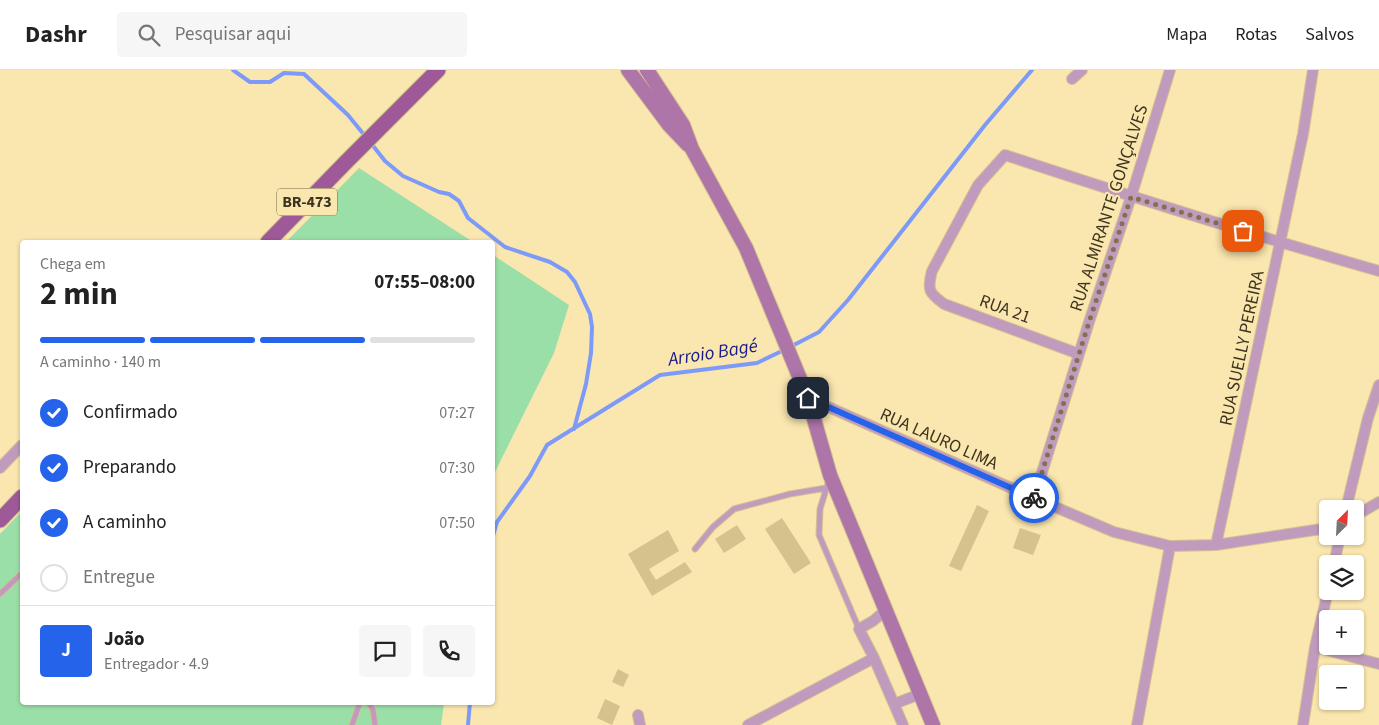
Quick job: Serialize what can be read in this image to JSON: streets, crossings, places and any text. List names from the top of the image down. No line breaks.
{"streets":{"main road":["BR-473"],"street":["RUA ALMIRANTE GONÇALVES","RUA 21","RUA SUELLY PEREIRA","RUA LAURO LIMA"]},"crossings":[["RUA ALMIRANTE GONÇALVES","RUA 21"],["RUA ALMIRANTE GONÇALVES","RUA LAURO LIMA"],["RUA SUELLY PEREIRA","RUA LAURO LIMA"]],"water":["Arroio Bagé"],"north":"top right","page":{"header":"Dashr","search":"Pesquisar aqui","nav":["Mapa","Rotas","Salvos"],"heading":["2 min","Chega em","07:55–08:00"],"panel":["João","Entregador · 4.9"],"bar":"A caminho · 140 m","list":[["Confirmado","07:27"],["Preparando","07:30"],["A caminho","07:50"],"Entregue"],"map_buttons":["+","−"],"round":"J"}}
